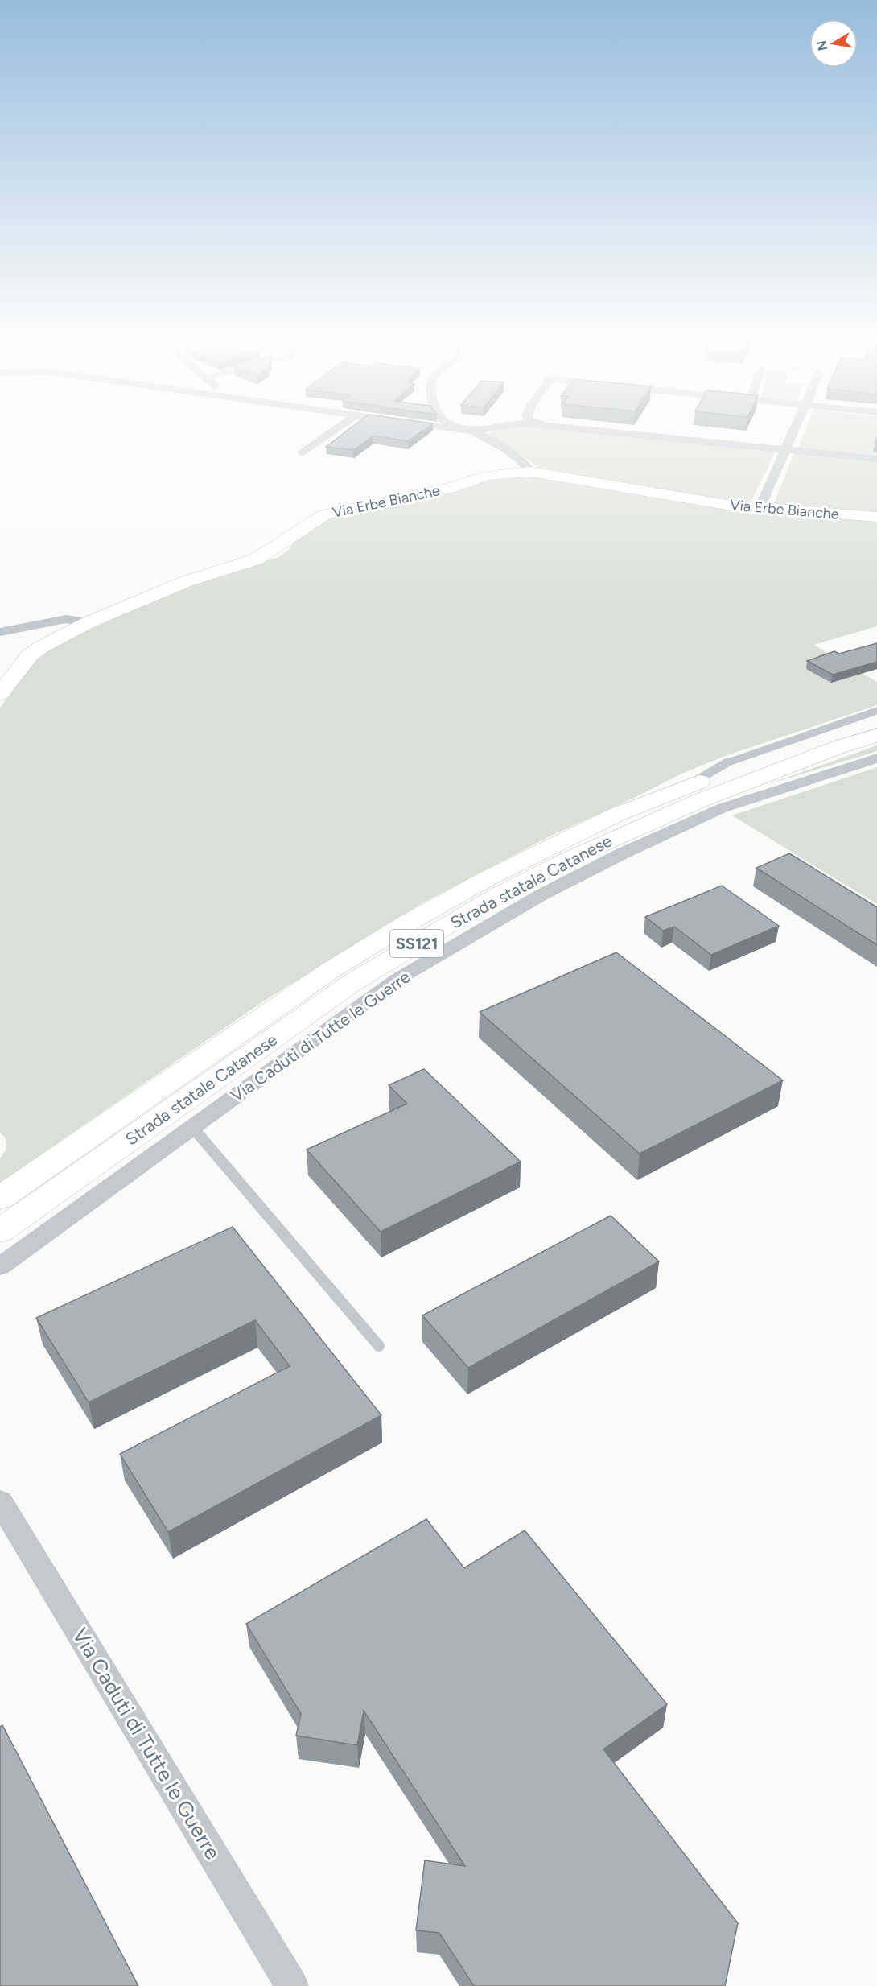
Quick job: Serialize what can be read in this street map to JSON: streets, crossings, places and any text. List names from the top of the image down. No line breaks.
{"streets":{"main road":["Via Erbe Bianche","Strada statale Catanese","SS121"],"street":["Via Caduti di Tutte le Guerre"]},"crossings":[["Strada statale Catanese","Via Caduti di Tutte le Guerre"]],"north":"left"}
